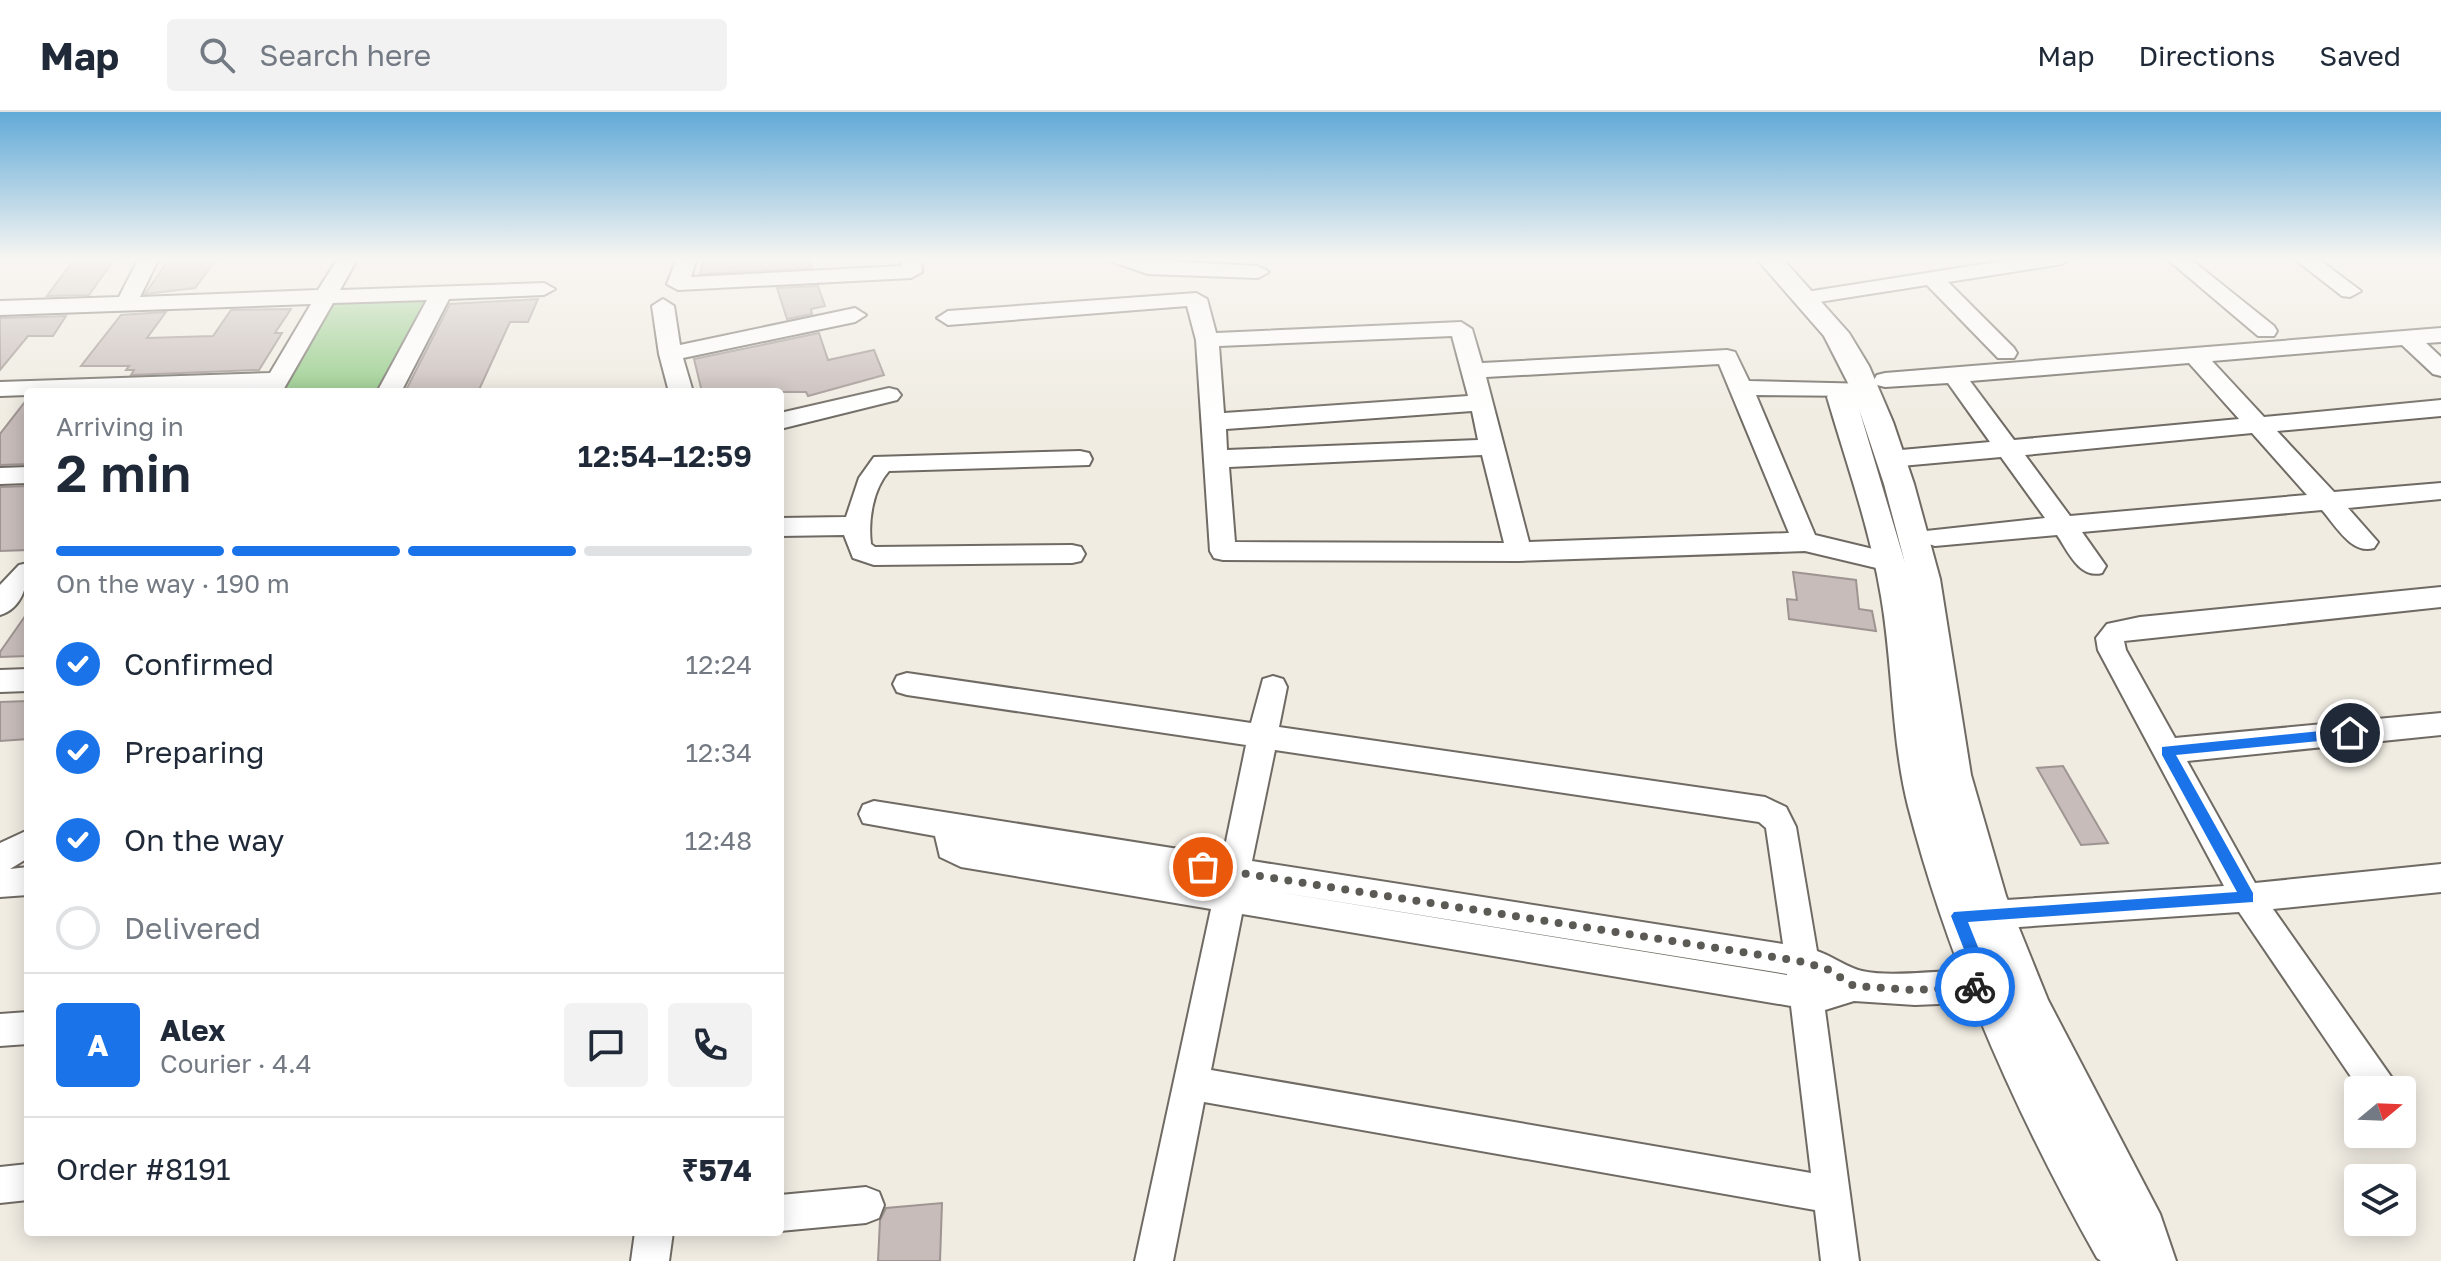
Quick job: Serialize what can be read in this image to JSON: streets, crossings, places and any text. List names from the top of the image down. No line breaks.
{"north":"right","page":{"header":"Map","search":"Search here","nav":["Map","Directions","Saved"],"heading":["2 min","Arriving in","12:54–12:59"],"panel":["Alex","Courier · 4.4","Order #8191","₹574"],"bar":"On the way · 190 m","list":[["Confirmed","12:24"],["Preparing","12:34"],["On the way","12:48"],"Delivered"],"round":"A"}}
